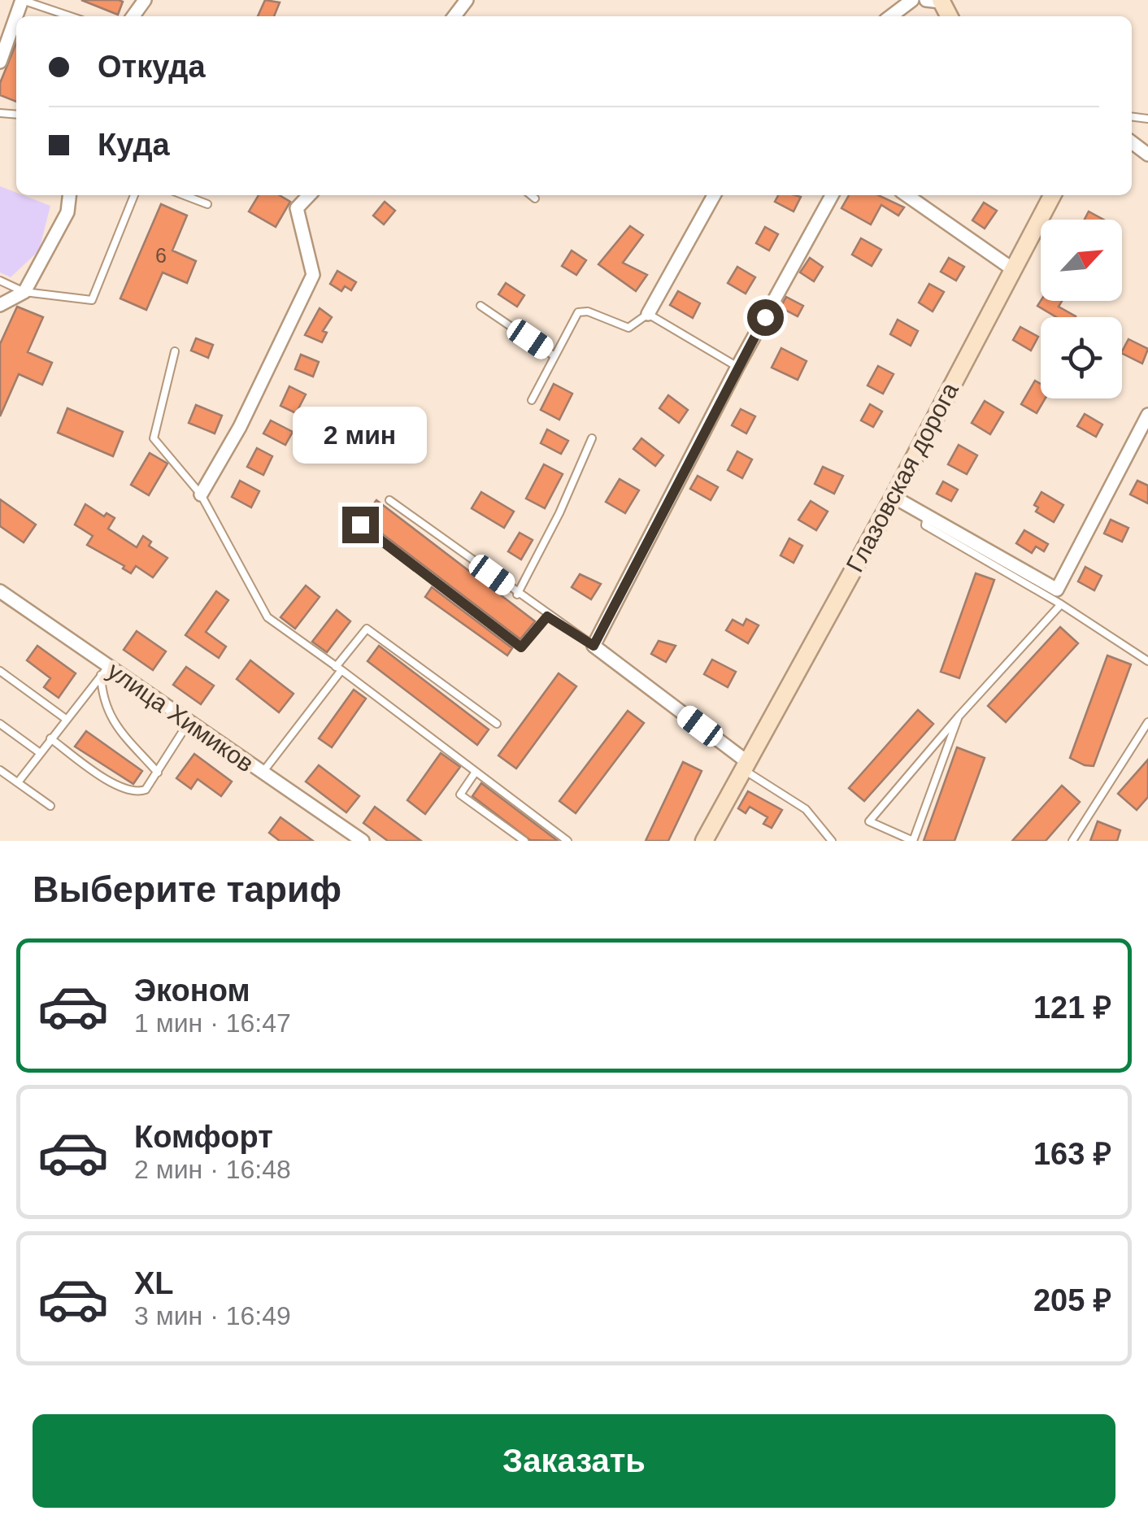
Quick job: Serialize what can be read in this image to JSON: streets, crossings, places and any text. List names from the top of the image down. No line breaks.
{"streets":{"street":["Глазовская дорога","улица Химиков"]},"house_numbers":["6"],"north":"top right","page":{"banner":["Откуда","Куда"],"bubble":"2 мин","heading":"Выберите тариф","list":[{"name":"Эконом","note":"1 мин · 16:47","value":"121 ₽"},{"name":"Комфорт","note":"2 мин · 16:48","value":"163 ₽"},{"name":"XL","note":"3 мин · 16:49","value":"205 ₽"}],"buttons":"Заказать"}}
